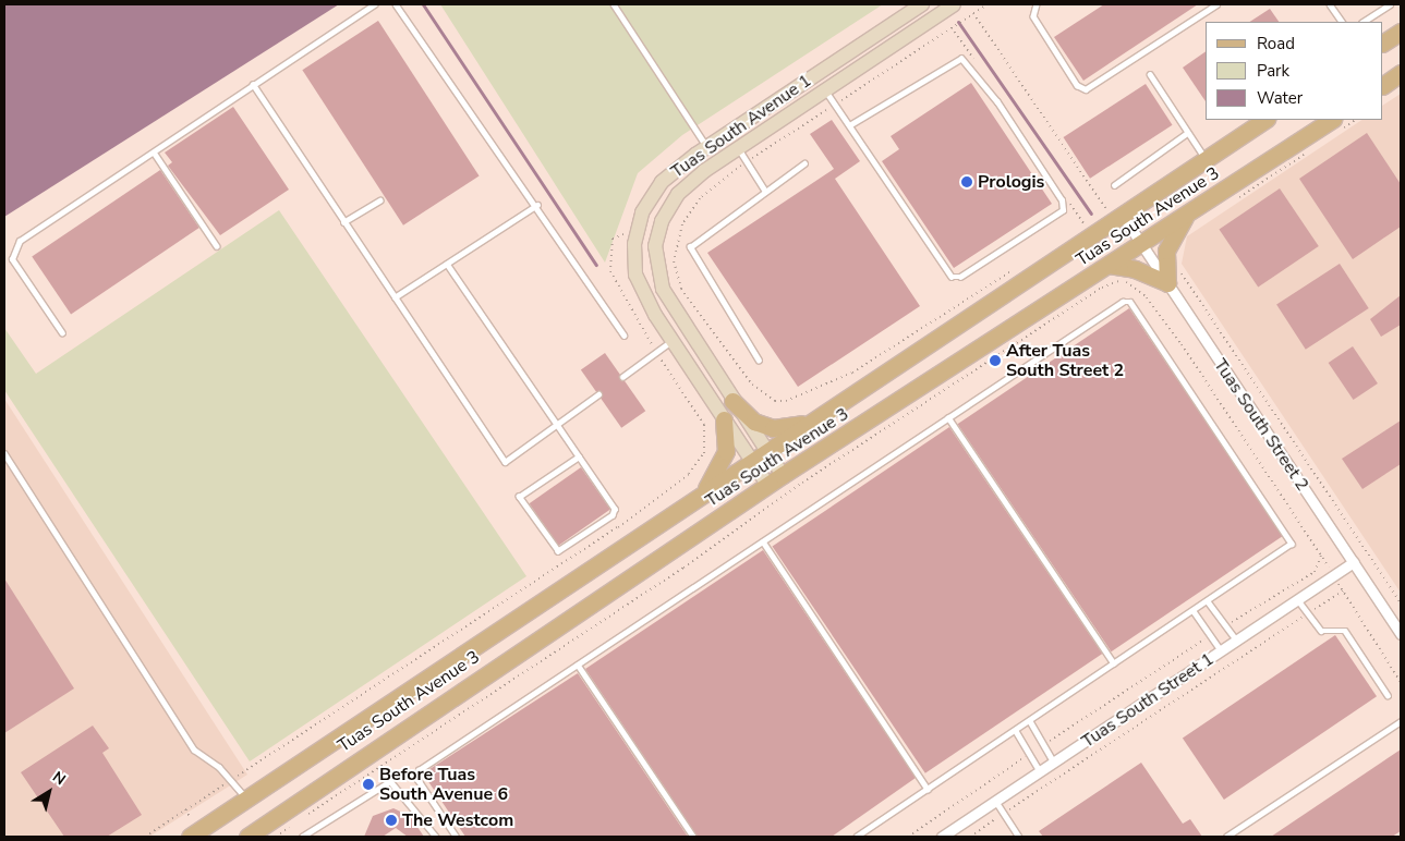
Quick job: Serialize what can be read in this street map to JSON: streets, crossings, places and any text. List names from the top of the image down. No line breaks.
{"streets":{"main road":["Tuas South Avenue 1","Tuas South Avenue 3"],"street":["Tuas South Street 2","Tuas South Street 1"]},"crossings":[["Tuas South Avenue 1","Tuas South Avenue 3"],["Tuas South Avenue 3","Tuas South Street 2"],["Tuas South Street 2","Tuas South Street 1"]],"places":["Prologis","After Tuas South Street 2","Before Tuas South Avenue 6","The Westcom"],"legend":["Road","Park","Water"],"north":"top right"}
